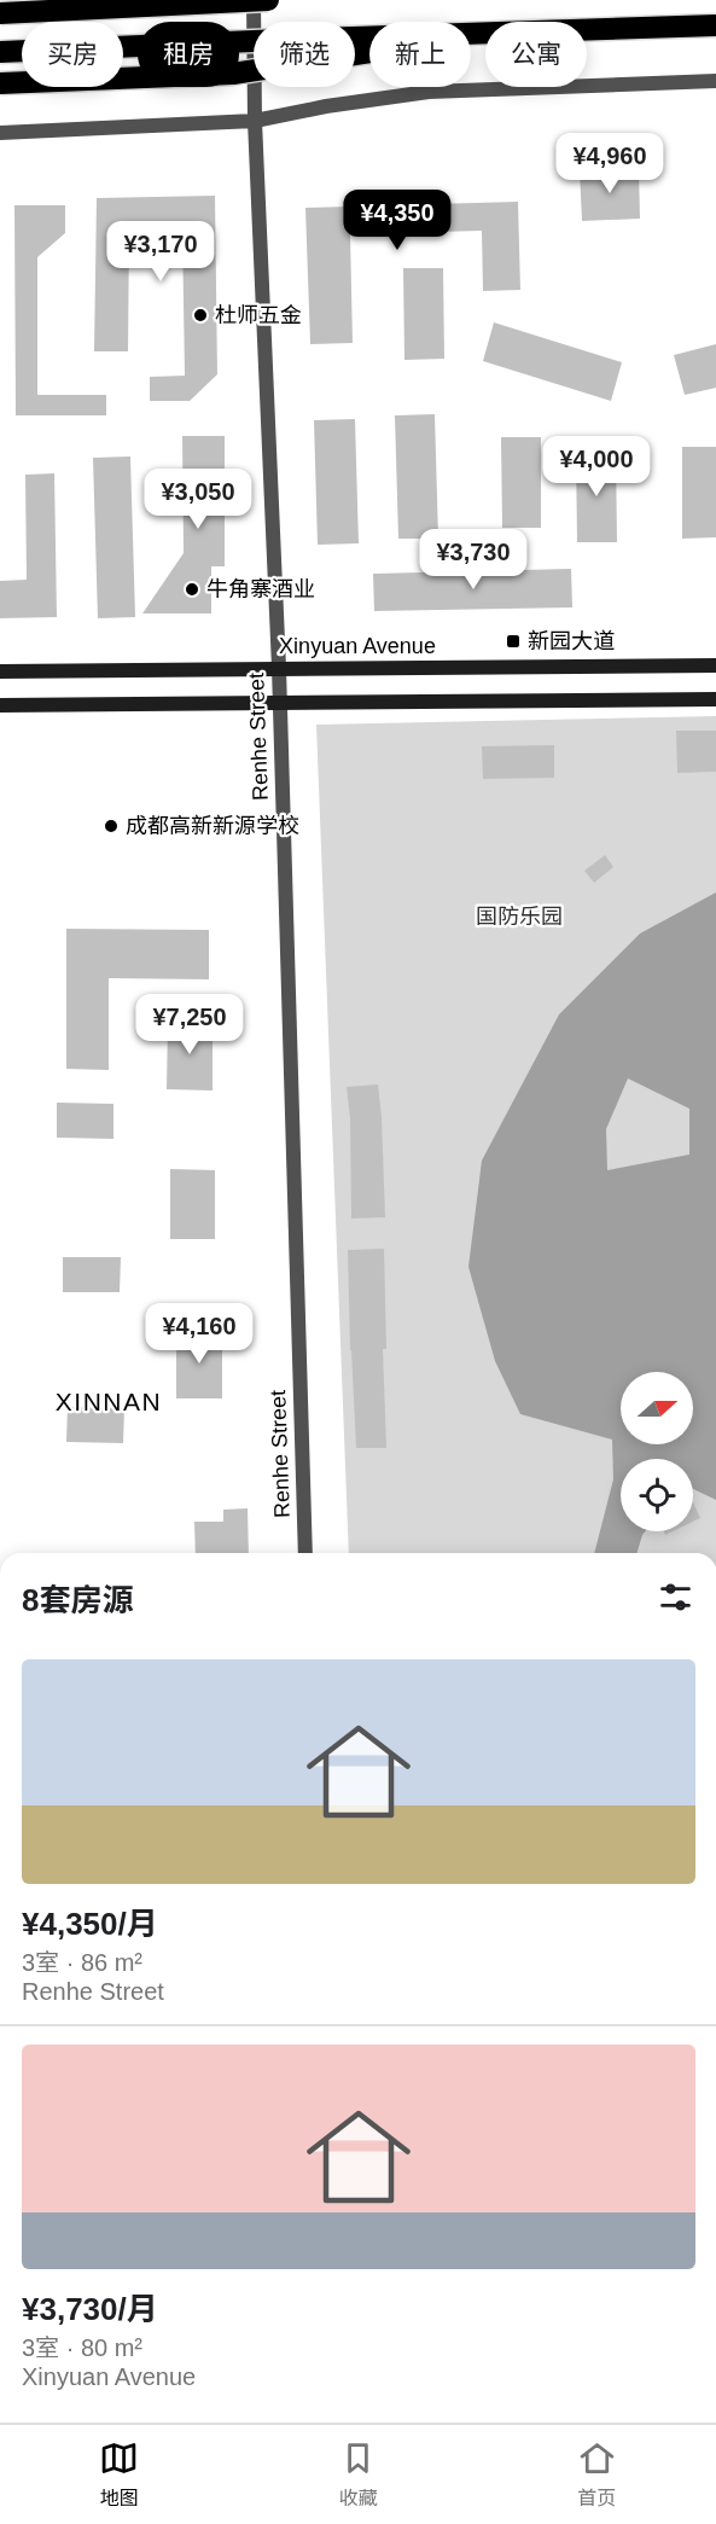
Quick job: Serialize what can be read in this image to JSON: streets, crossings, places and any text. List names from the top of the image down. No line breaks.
{"streets":{"street":["Xinyuan Avenue","Renhe Street"]},"crossings":[["Xinyuan Avenue","Renhe Street"]],"districts":["XINNAN"],"parks":["国防乐园"],"places":{"other":["杜师五金","牛角寨酒业","成都高新新源学校"],"transit":["新园大道"]},"north":"right","page":{"chip":["买房","租房","筛选","新上","公寓"],"price":["¥4,960","¥4,350","¥3,170","¥4,000","¥3,050","¥3,730","¥7,250","¥4,160"],"heading":"8套房源","list":[{"name":"¥4,350/月","note":"3室 · 86 m² · Renhe Street"},{"name":"¥3,730/月","note":"3室 · 80 m² · Xinyuan Avenue"}],"tabs":["地图","收藏","首页"]}}
